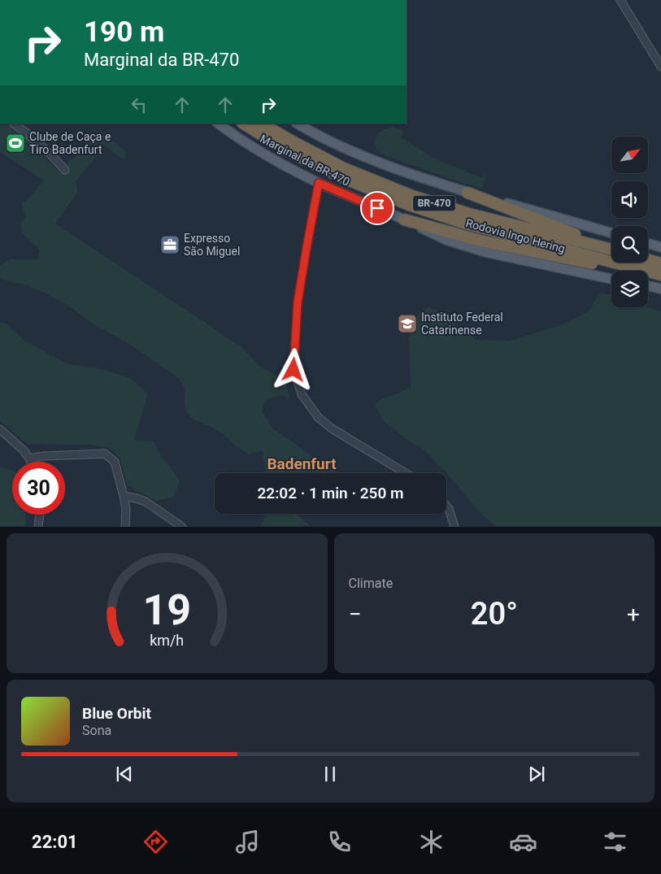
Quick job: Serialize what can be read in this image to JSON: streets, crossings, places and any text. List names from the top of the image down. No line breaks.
{"streets":{"highway":["BR-470","Rodovia Ingo Hering"],"main road":["Marginal da BR-470"]},"districts":["Badenfurt"],"places":{"sports":["Clube de Caça e Tiro Badenfurt"],"office":["Expresso São Miguel"],"school or university":["Instituto Federal Catarinense"]},"north":"top right","page":{"turn":["190 m","Marginal da BR-470"],"limit":"30","trip":"22:02 · 1 min · 250 m","tile":"Climate","heat":["−","20°","+"],"song":["Blue Orbit","Sona"],"tabs":"22:01","gauge":["19","km/h"]}}
